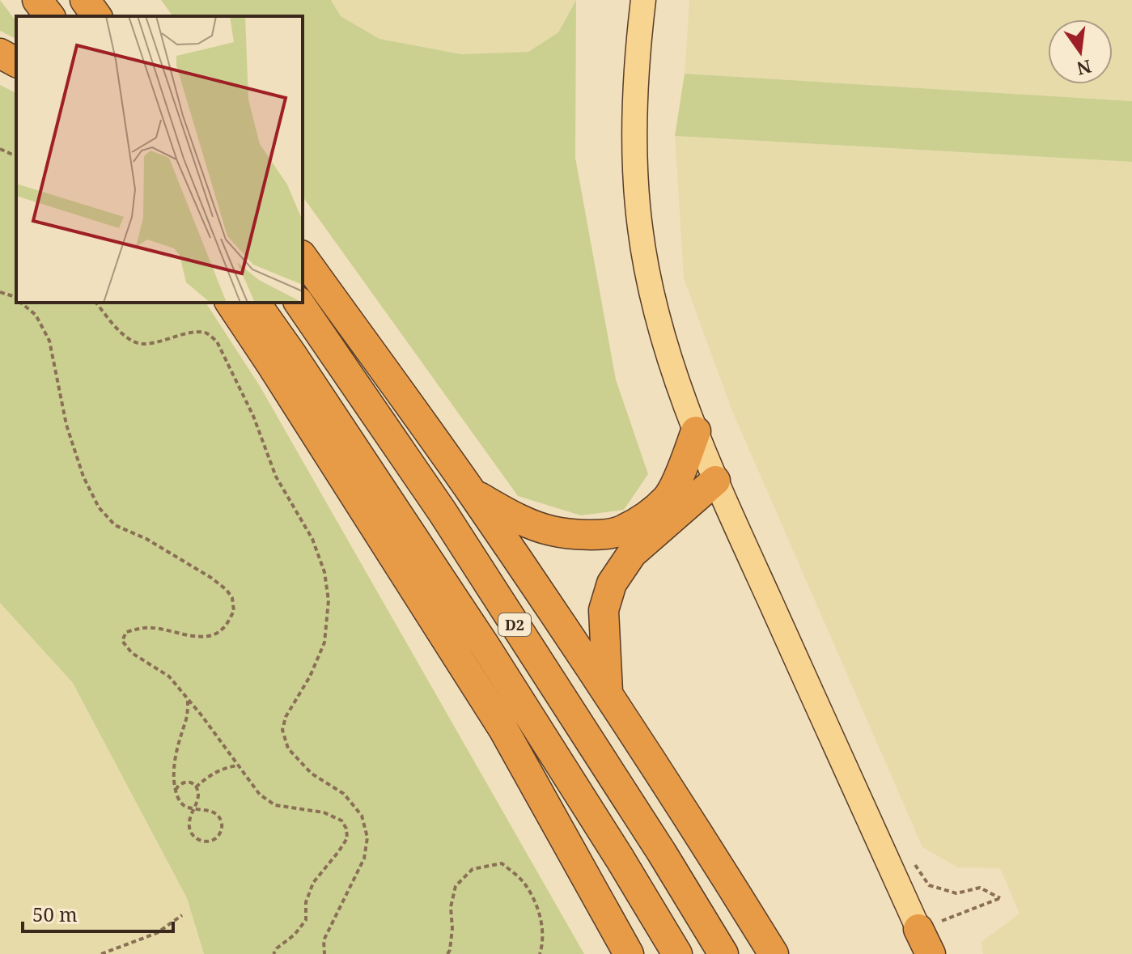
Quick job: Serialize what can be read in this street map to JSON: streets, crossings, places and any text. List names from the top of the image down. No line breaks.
{"streets":{"highway":["D2"]},"scale_bar":"50 m","north":"bottom"}
